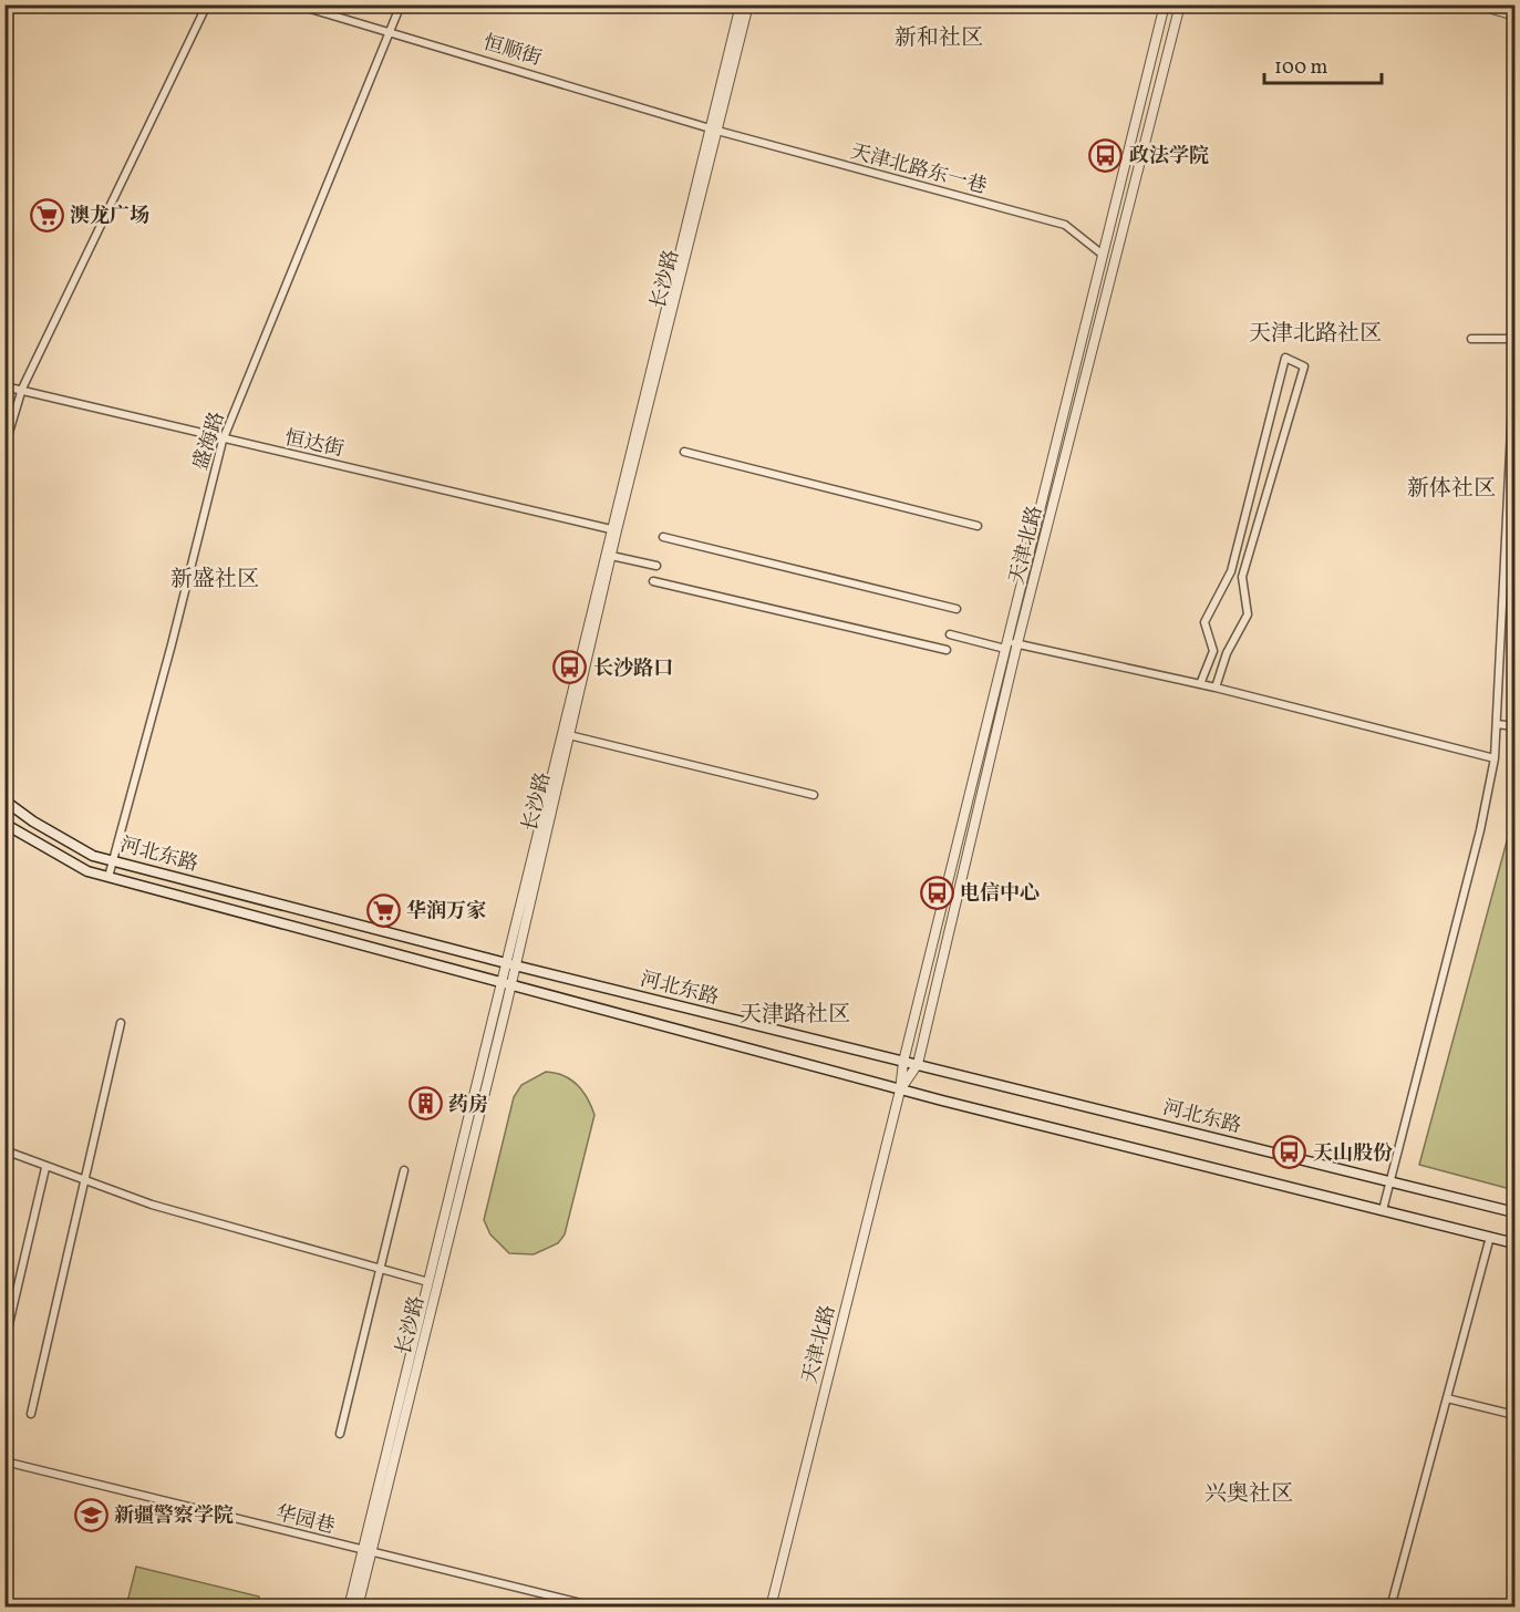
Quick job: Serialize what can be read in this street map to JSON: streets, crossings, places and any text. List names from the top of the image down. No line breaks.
{"streets":{"main road":["河北东路"],"street":["恒顺街","天津北路东一巷","长沙路","盛海路","恒达街","天津北路","华园巷"]},"crossings":[["恒顺街","天津北路东一巷"],["恒顺街","长沙路"],["恒顺街","盛海路"],["天津北路东一巷","长沙路"],["天津北路东一巷","天津北路"],["长沙路","恒达街"],["长沙路","河北东路"],["长沙路","华园巷"],["盛海路","恒达街"],["盛海路","河北东路"],["天津北路","河北东路"]],"districts":["新和社区","天津北路社区","新体社区","新盛社区","天津路社区","兴奥社区"],"places":{"bus stop":["政法学院","长沙路口","电信中心","天山股份"],"supermarket":["澳龙广场","华润万家"],"building":["药房"],"school or university":["新疆警察学院"]},"scale_bar":"100 m"}
